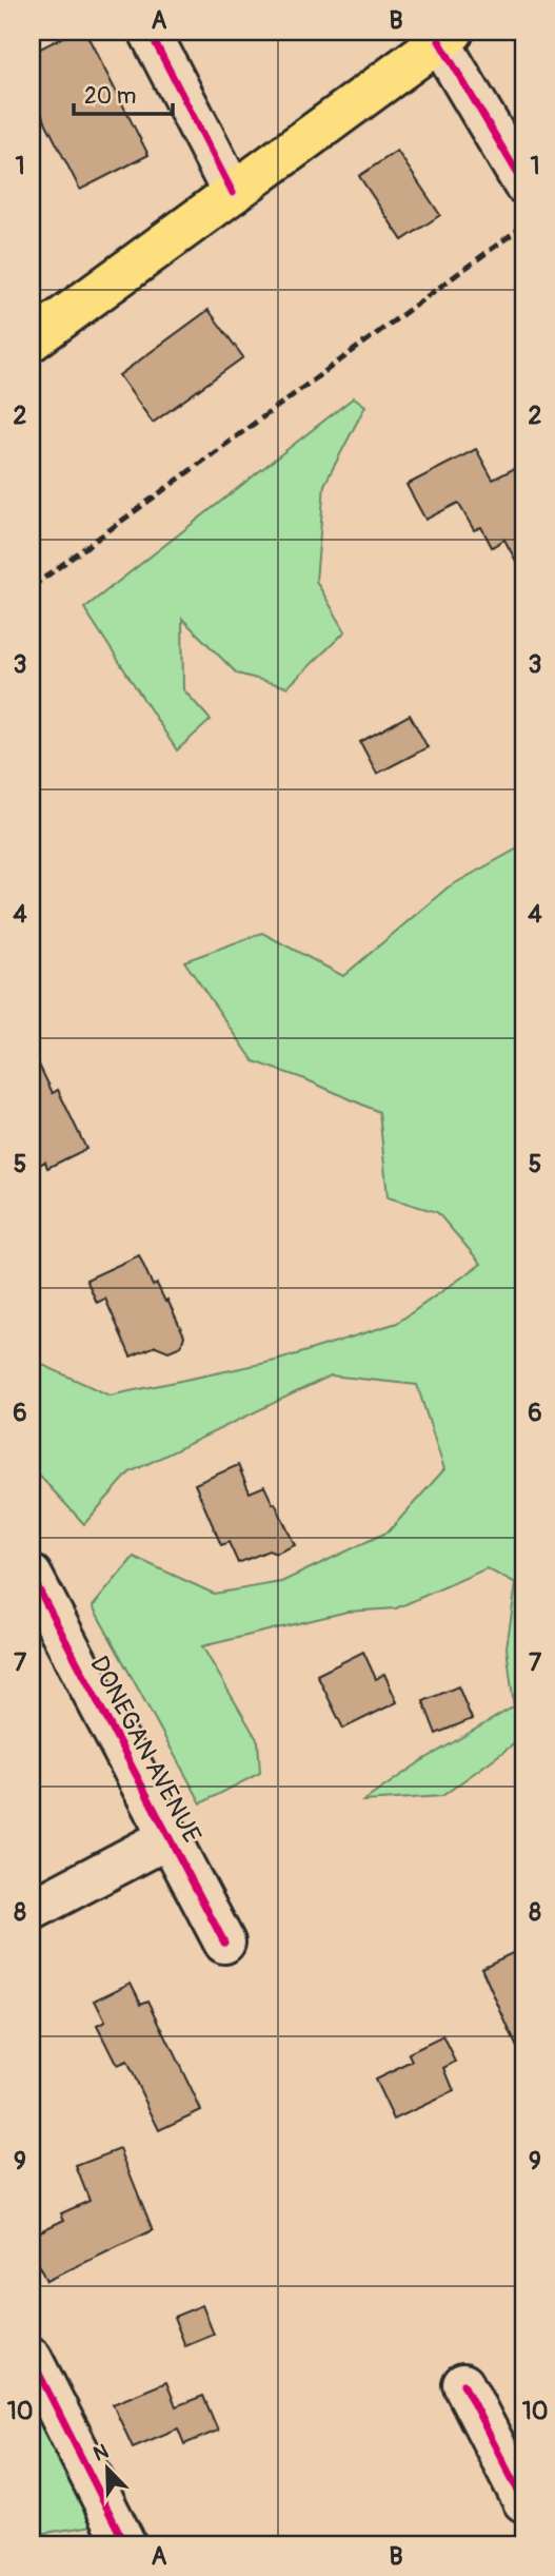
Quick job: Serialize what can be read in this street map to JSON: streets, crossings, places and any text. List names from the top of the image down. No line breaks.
{"streets":{"street":["DONEGAN AVENUE"]},"scale_bar":"20 m","north":"top left","grid":{"columns":["A","B"],"rows":["1","2","3","4","5","6","7","8","9","10"]}}
